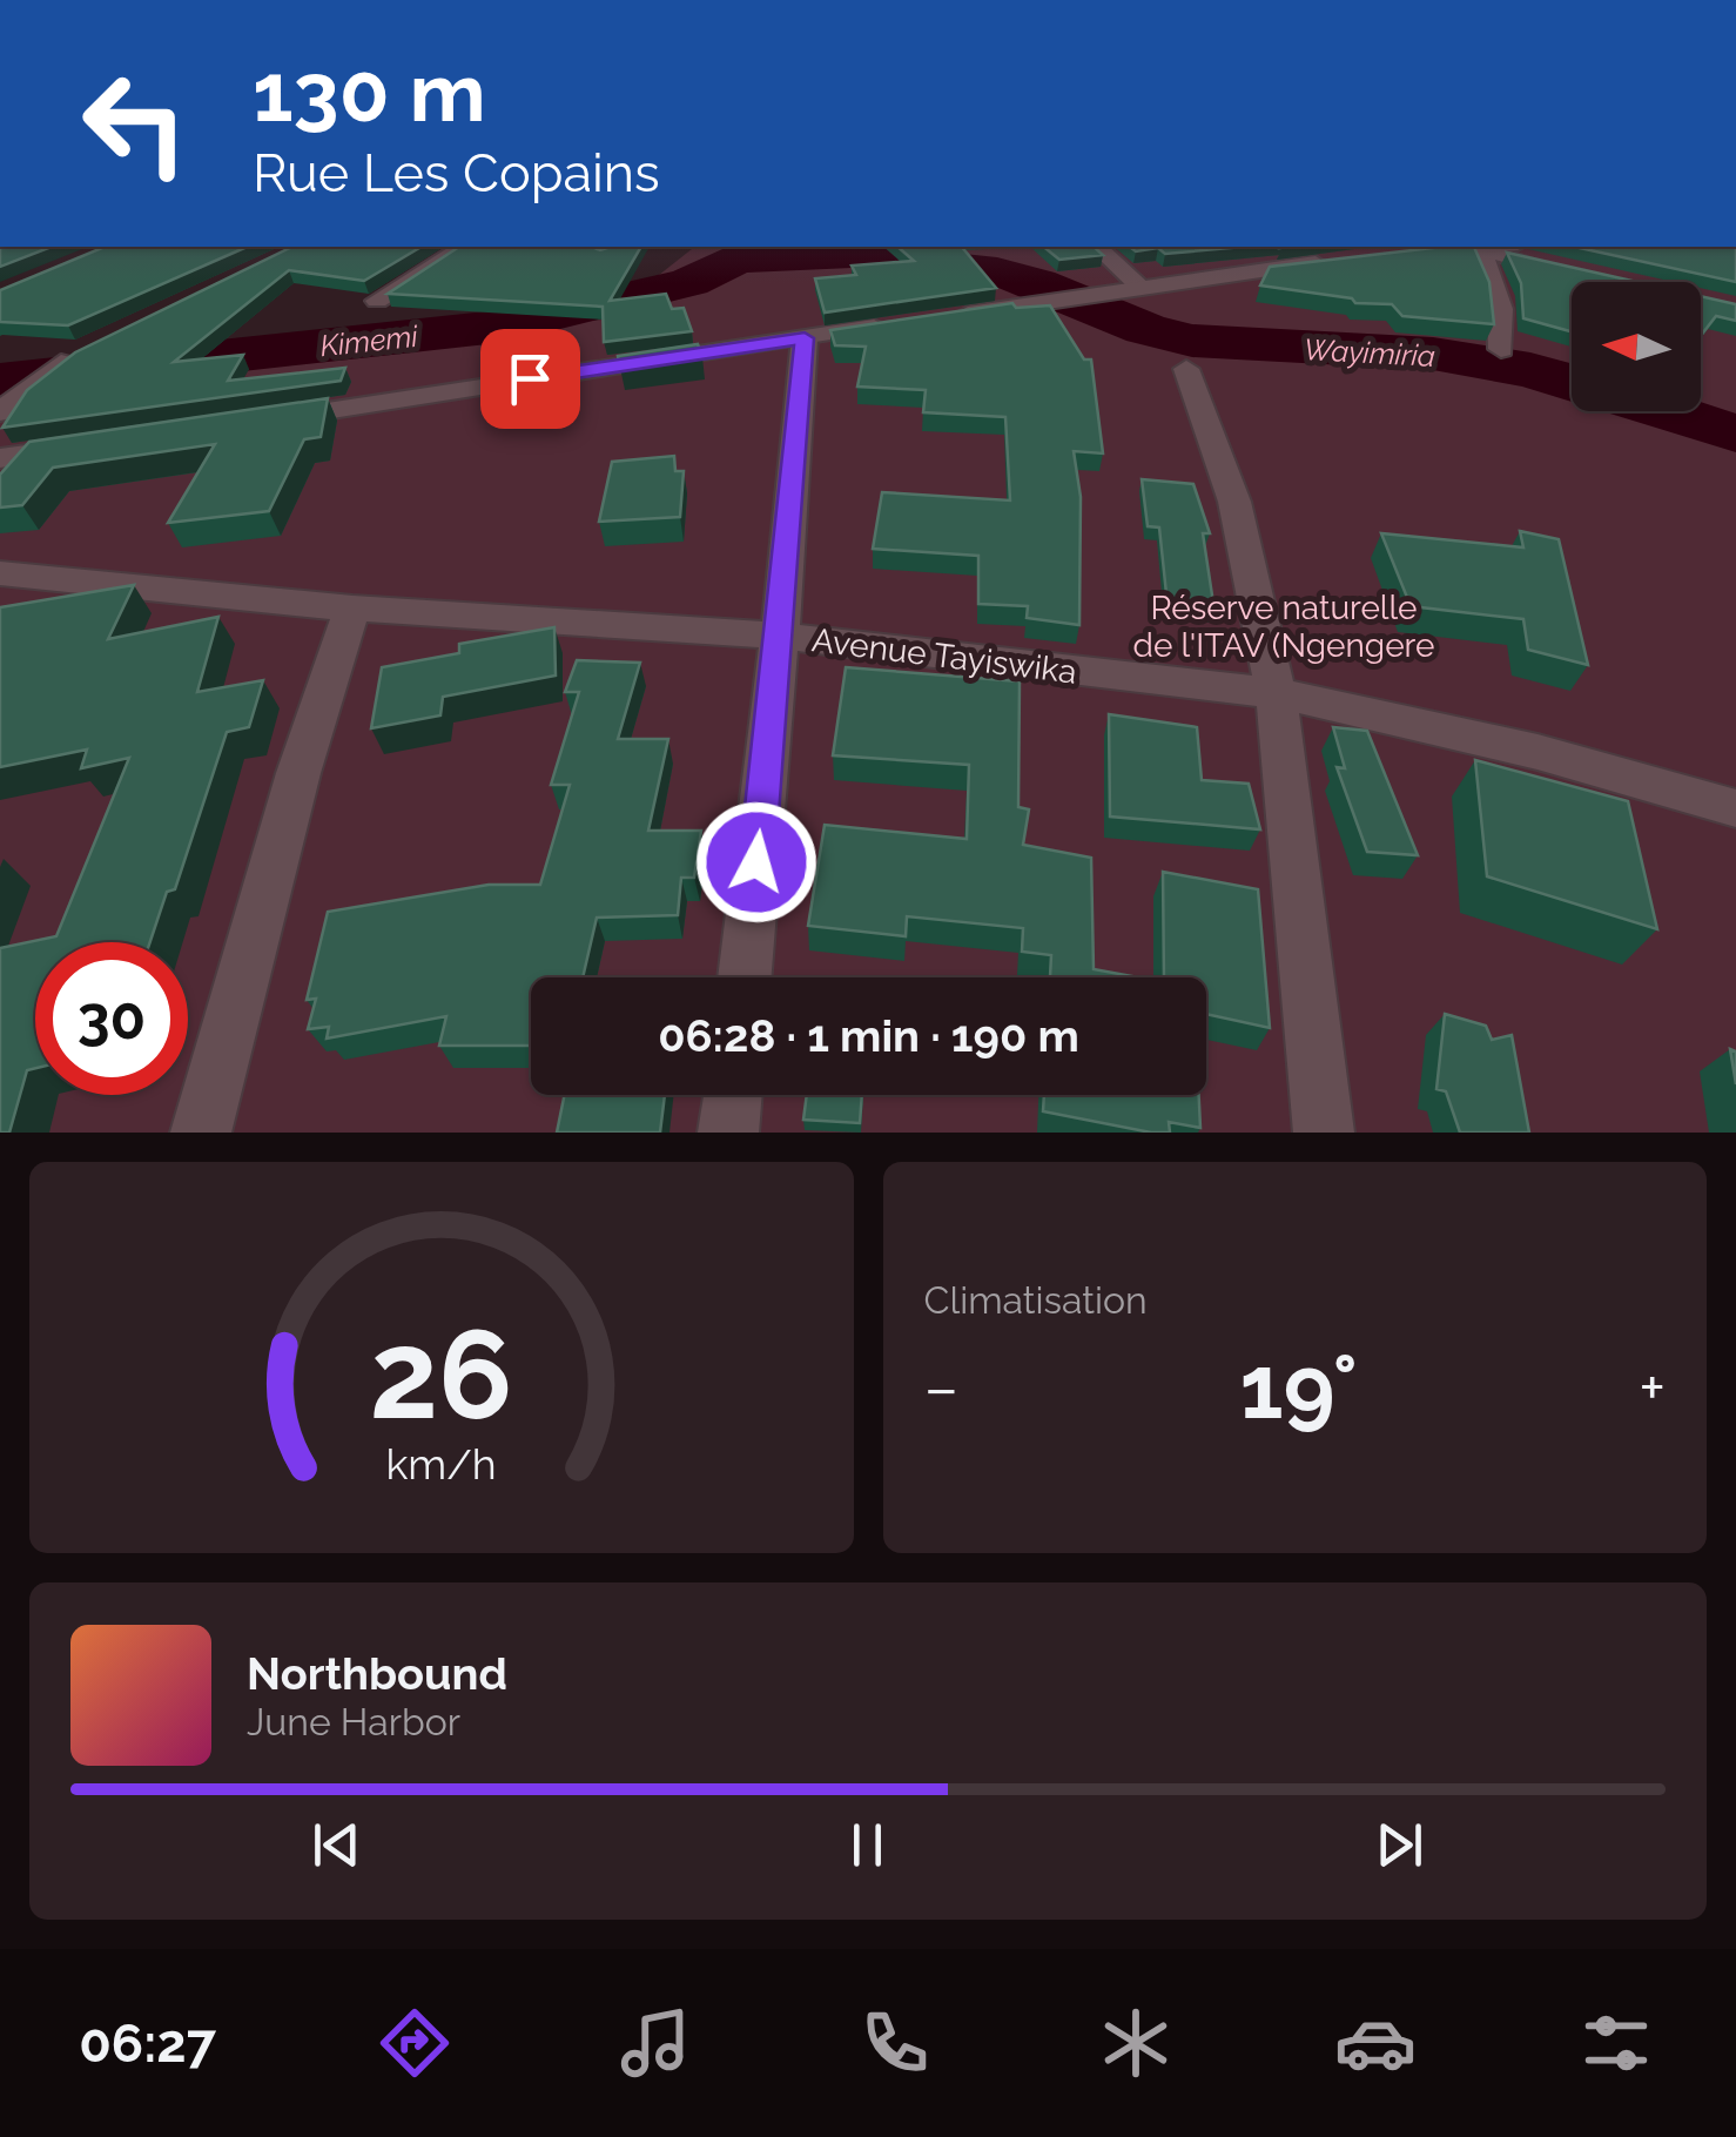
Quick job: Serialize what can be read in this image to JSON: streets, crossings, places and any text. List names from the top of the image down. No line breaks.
{"streets":{"street":["Avenue Tayiswika"]},"water":["Kimemi","Wayimiria"],"parks":["Réserve naturelle de l'ITAV (Ngengere"],"north":"left","page":{"turn":["130 m","Rue Les Copains"],"limit":"30","trip":"06:28 · 1 min · 190 m","tile":"Climatisation","heat":["−","19°","+"],"song":["Northbound","June Harbor"],"tabs":"06:27","gauge":["26","km/h"]}}
